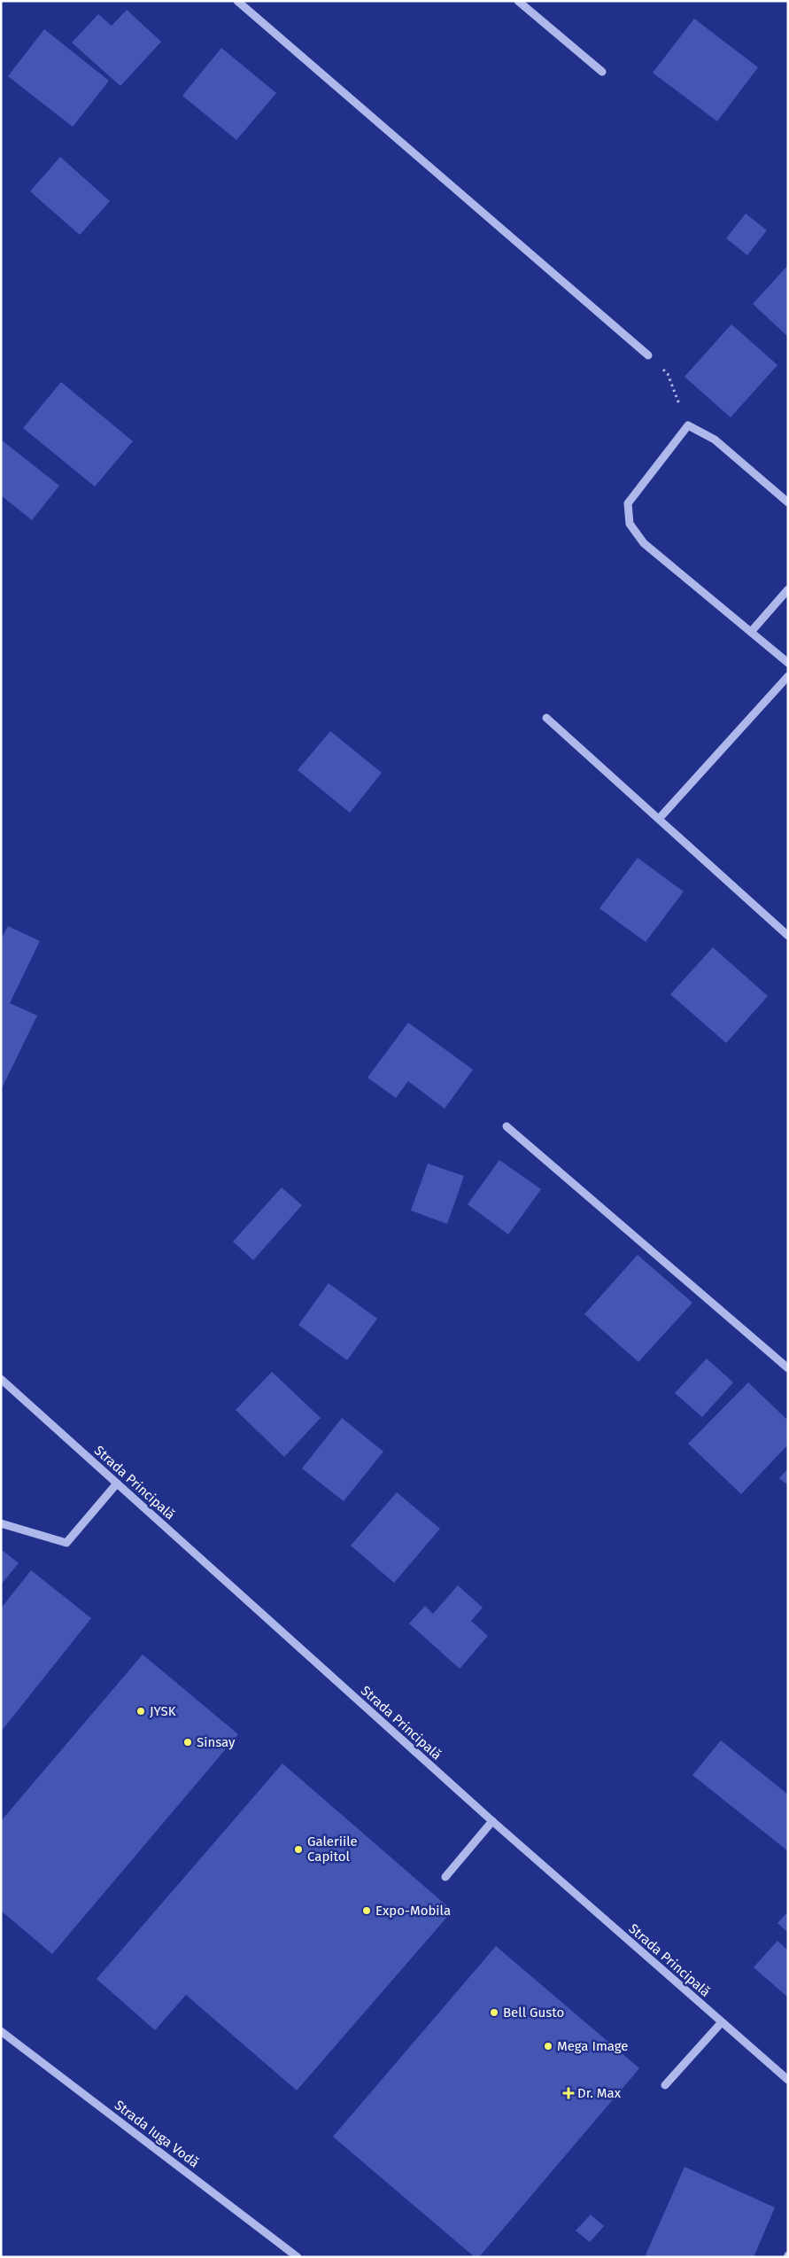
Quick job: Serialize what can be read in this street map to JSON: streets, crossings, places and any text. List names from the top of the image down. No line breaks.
{"streets":{"street":["Strada Principală","Strada Iuga Vodă"]},"places":{"other":["JYSK","Sinsay","Galeriile Capitol","Expo-Mobila","Bell Gusto","Mega Image"],"health":["Dr. Max"]}}
